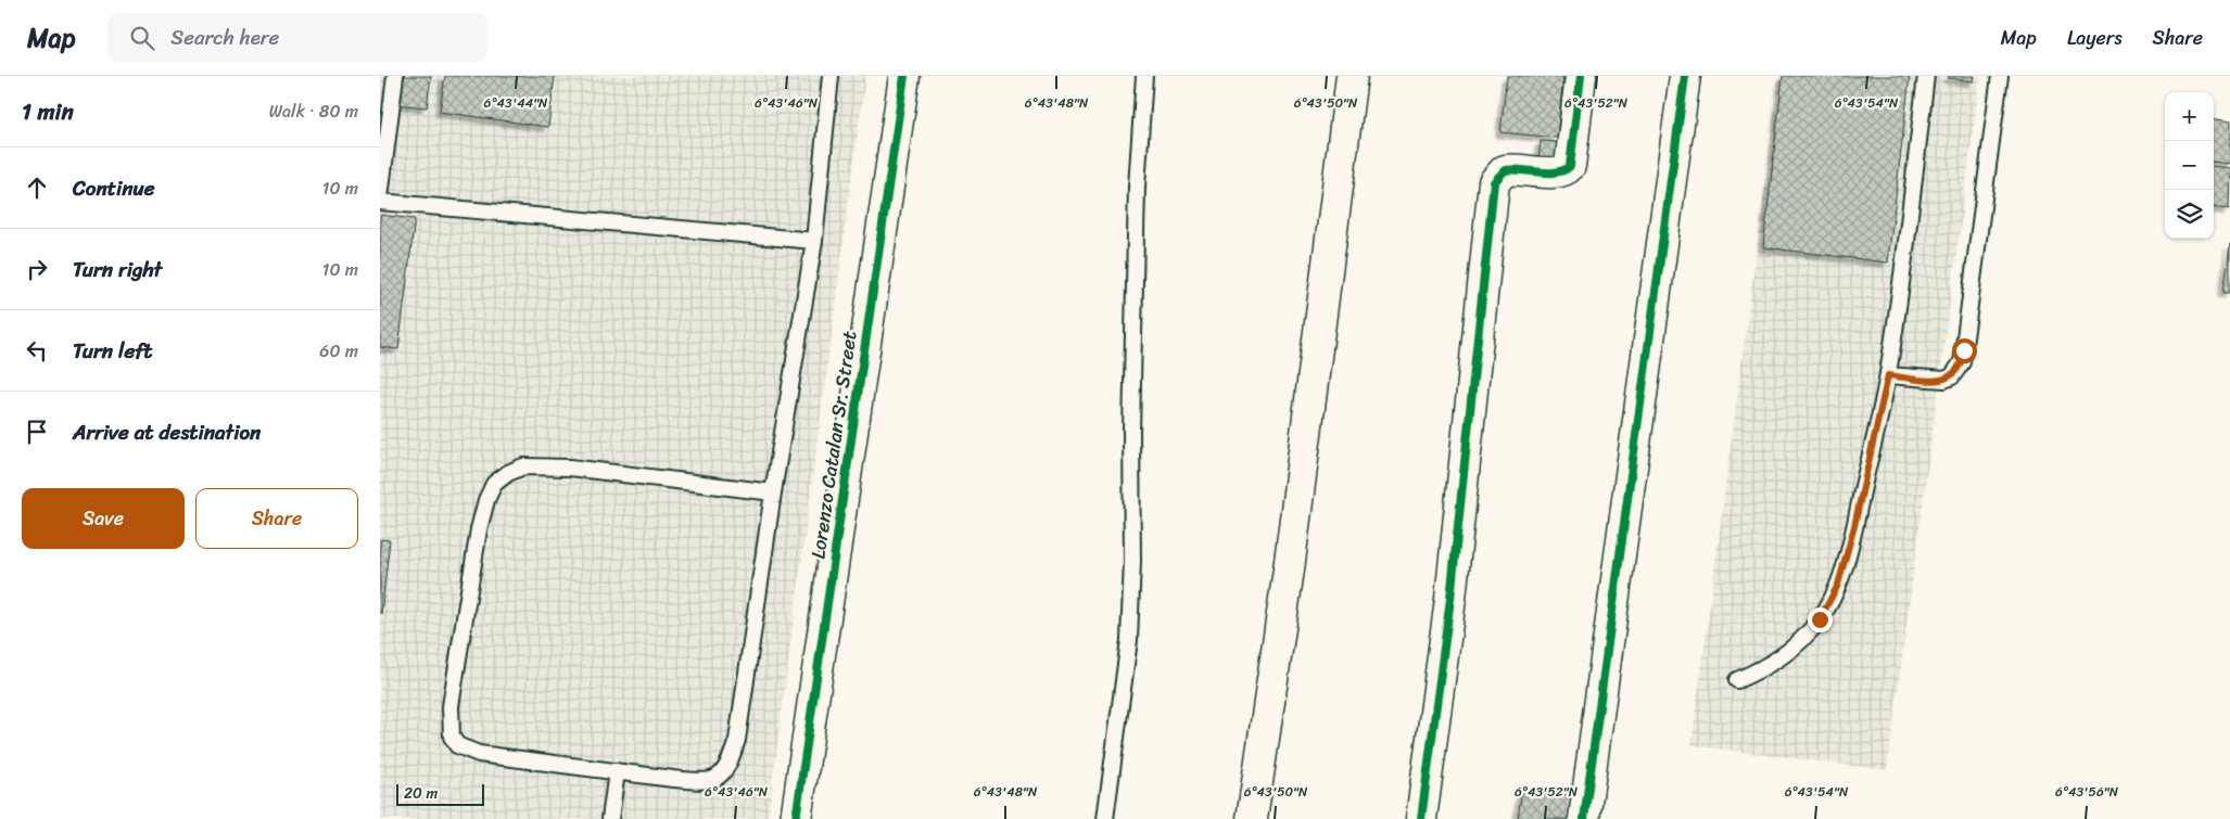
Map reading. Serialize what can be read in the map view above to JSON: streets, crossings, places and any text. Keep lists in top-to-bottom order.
{
  "streets": {
    "street": ["Lorenzo Catalan Sr. Street"]
  },
  "scale_bar": "20 m",
  "page": {
    "header": "Map",
    "search": "Search here",
    "nav": ["Map", "Layers", "Share"],
    "heading": ["1 min", "Walk · 80 m"],
    "map_buttons": ["+", "−"],
    "list": [
      ["Continue", "10 m"],
      ["Turn right", "10 m"],
      ["Turn left", "60 m"],
      "Arrive at destination"
    ],
    "buttons": ["Save", "Share"],
    "scale": "20 m"
  },
  "coordinates": [
    "6°43'44\"N",
    "6°43'46\"N",
    "6°43'48\"N",
    "6°43'50\"N",
    "6°43'52\"N",
    "6°43'54\"N",
    "6°43'56\"N"
  ]
}
